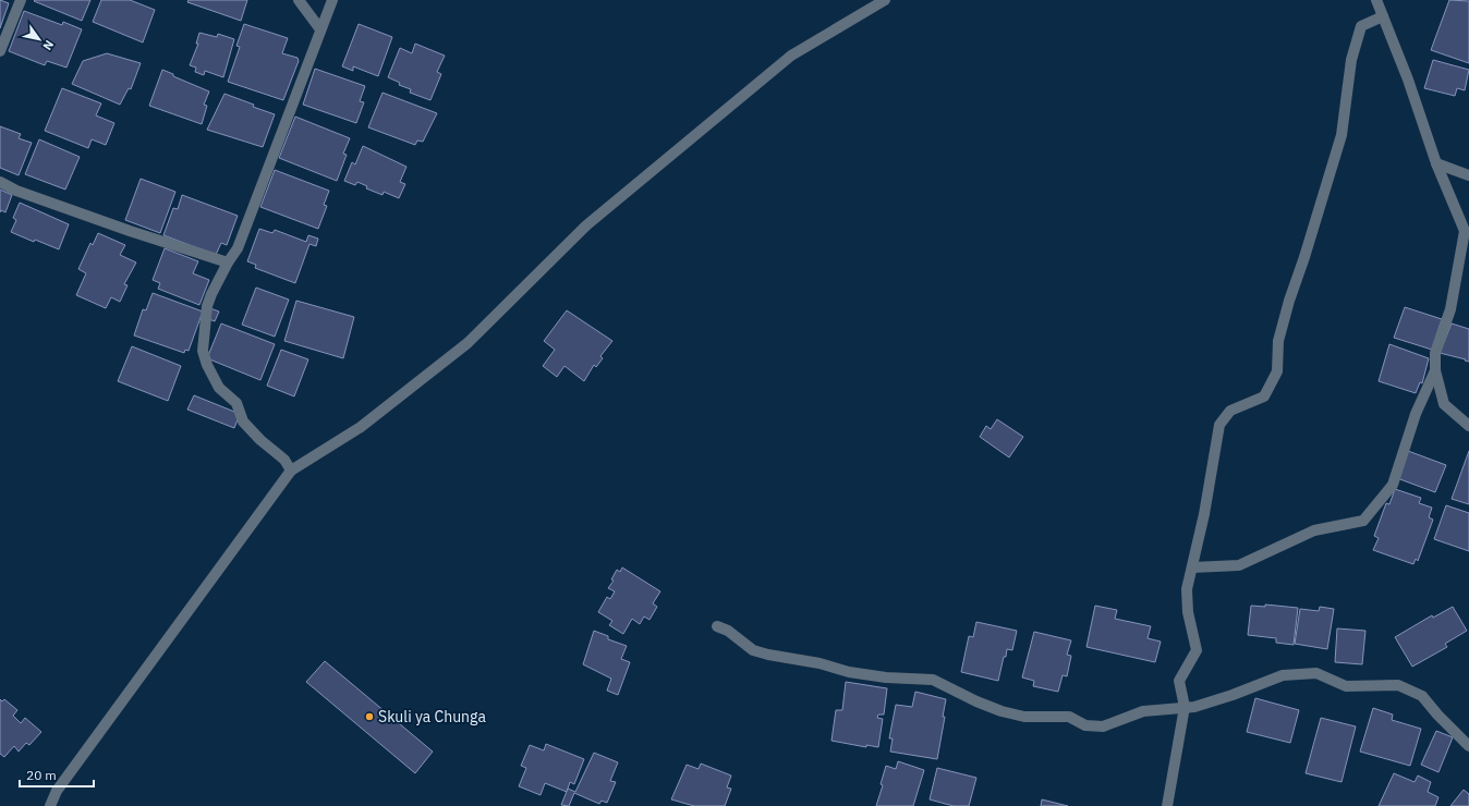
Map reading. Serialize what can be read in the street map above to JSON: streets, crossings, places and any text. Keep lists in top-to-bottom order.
{
  "places": ["Skuli ya Chunga"],
  "scale_bar": "20 m",
  "north": "bottom right"
}
